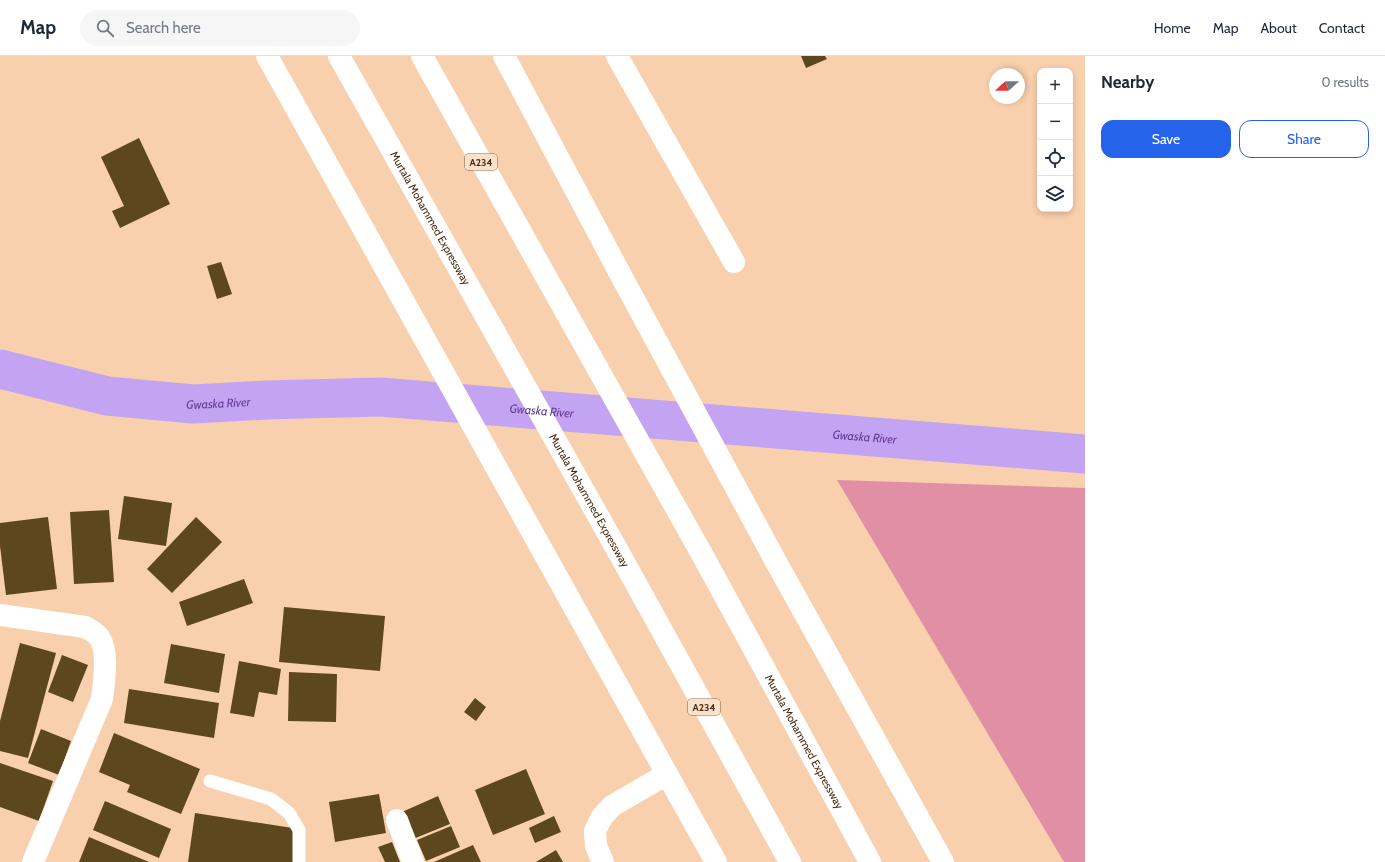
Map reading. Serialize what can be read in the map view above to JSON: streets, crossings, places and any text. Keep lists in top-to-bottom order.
{
  "streets": {
    "main road": ["A234", "Murtala Mohammed Expressway"]
  },
  "water": ["Gwaska River"],
  "north": "left",
  "page": {
    "header": "Map",
    "search": "Search here",
    "nav": [
      "Home",
      "Map",
      "About",
      "Contact"
    ],
    "heading": ["Nearby", "0 results"],
    "map_buttons": ["+", "−"],
    "buttons": ["Save", "Share"]
  }
}
